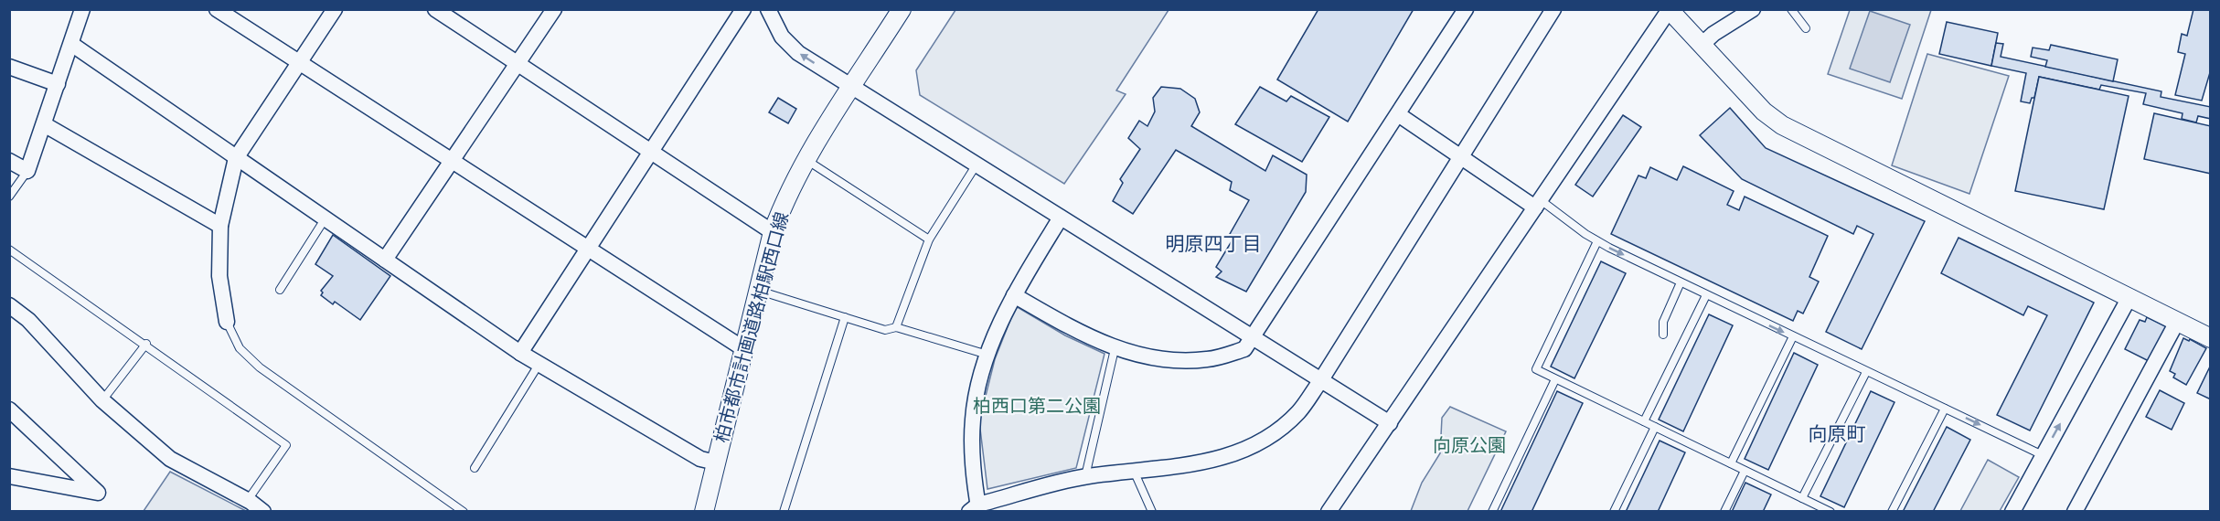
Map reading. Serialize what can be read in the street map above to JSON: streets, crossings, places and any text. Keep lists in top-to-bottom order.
{
  "streets": {
    "street": ["柏市都市計画道路柏駅西口線"]
  },
  "districts": ["明原四丁目", "向原町"],
  "parks": ["柏西口第二公園", "向原公園"]
}
